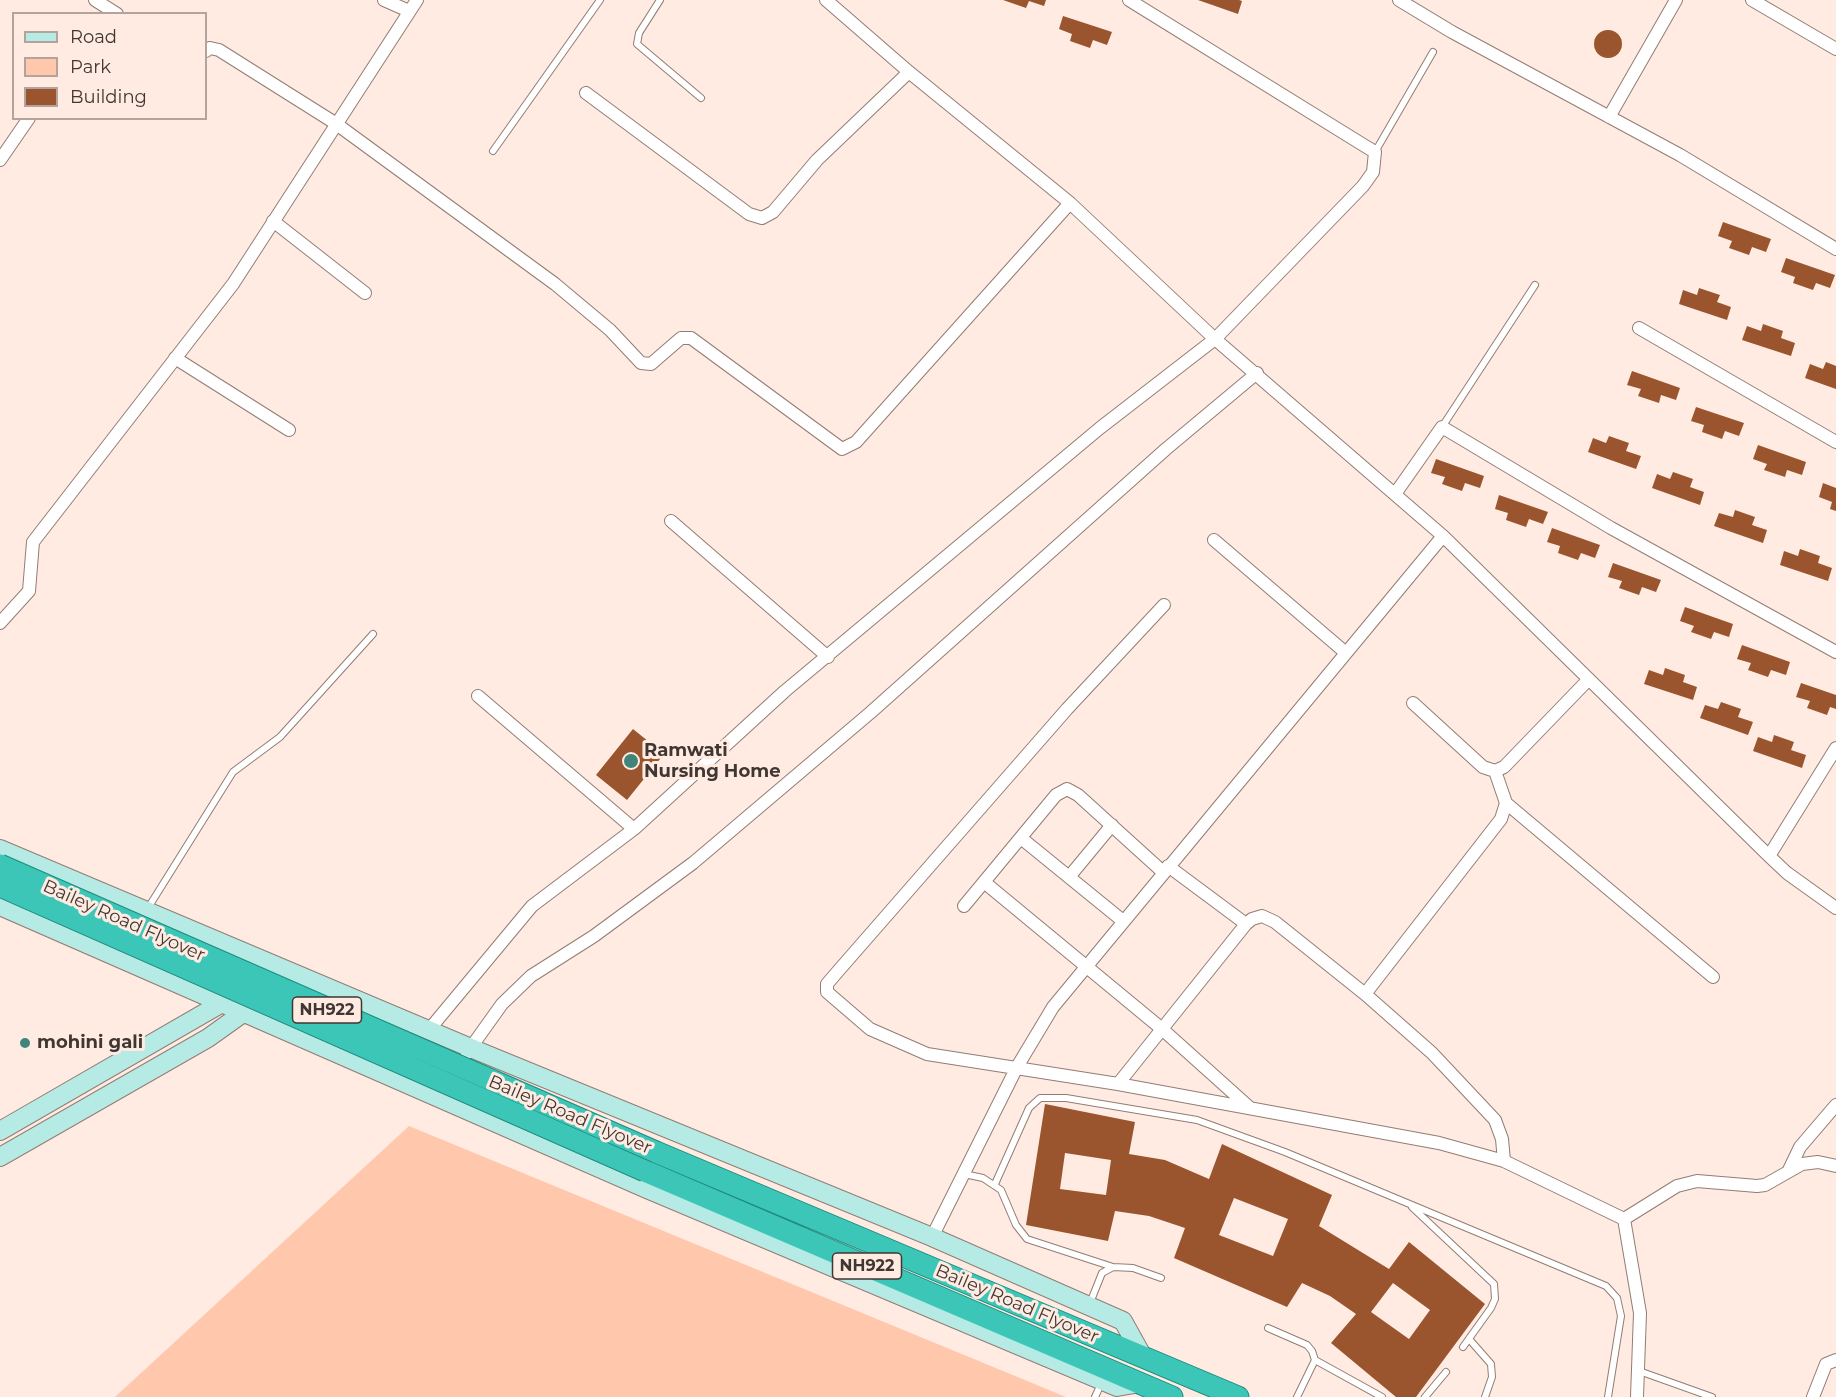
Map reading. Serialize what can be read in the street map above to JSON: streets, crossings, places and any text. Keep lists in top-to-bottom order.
{
  "streets": {
    "highway": ["Bailey Road Flyover", "NH922"]
  },
  "crossings": [
    ["Bailey Road Flyover", "NH922"]
  ],
  "places": ["Ramwati Nursing Home", "mohini gali"],
  "legend": ["Road", "Park", "Building"]
}
